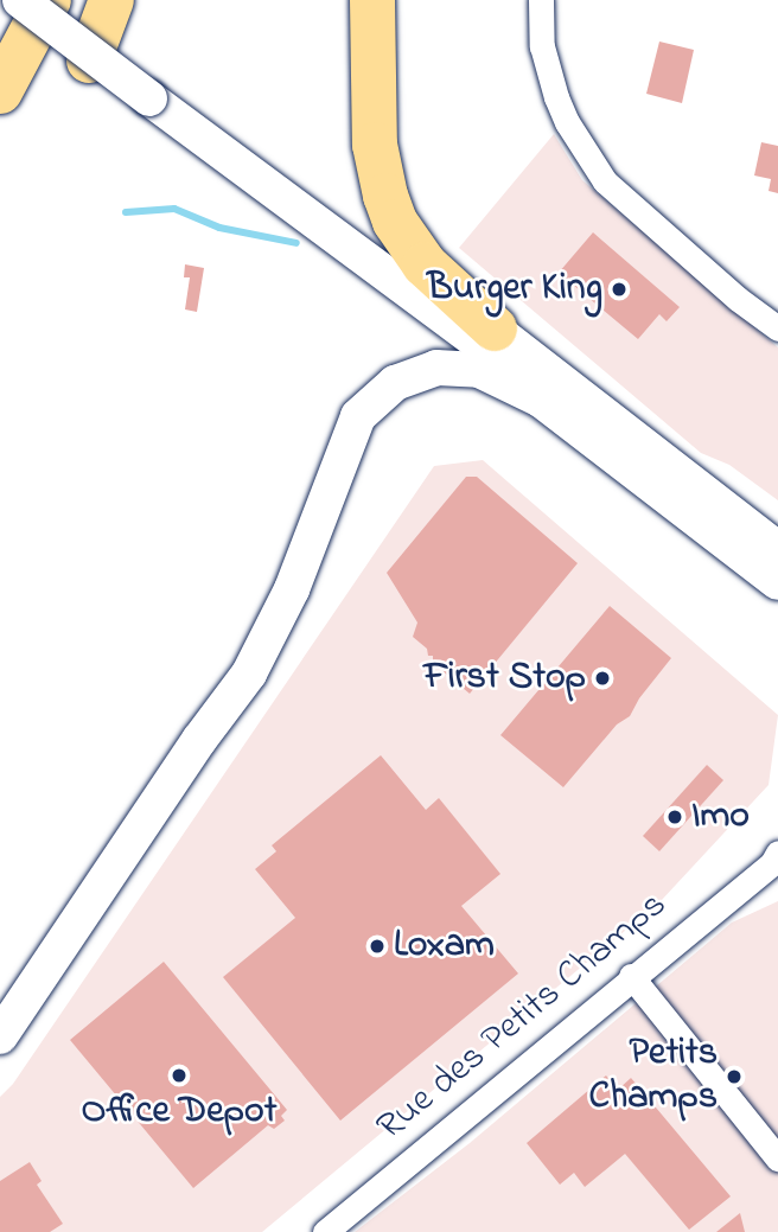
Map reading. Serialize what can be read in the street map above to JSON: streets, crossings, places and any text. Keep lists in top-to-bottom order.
{
  "streets": {
    "street": ["Rue des Petits Champs"]
  },
  "places": [
    "Burger King",
    "First Stop",
    "Imo",
    "Loxam",
    "Office Depot",
    "Petits Champs"
  ]
}
